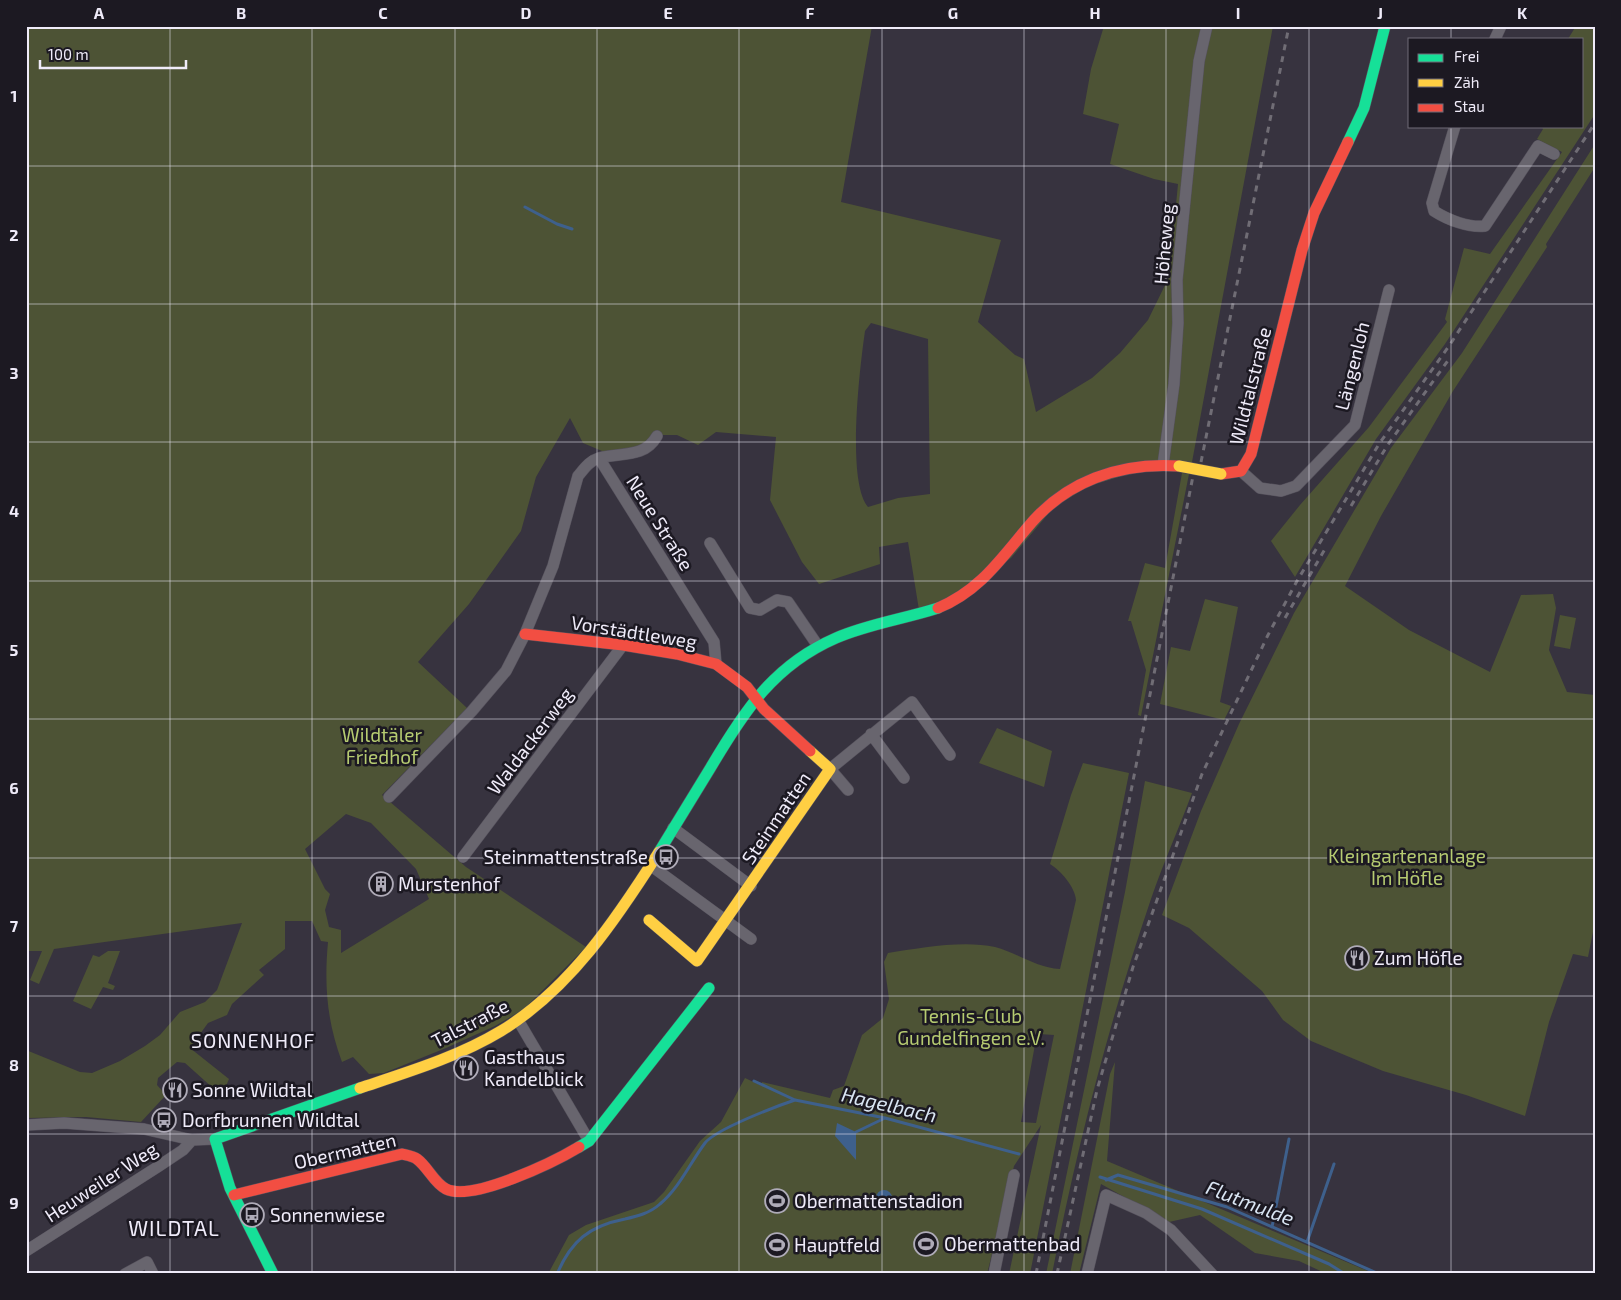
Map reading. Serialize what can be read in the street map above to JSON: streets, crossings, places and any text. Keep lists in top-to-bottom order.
{
  "streets": {
    "street": [
      "Höheweg",
      "Längenloh",
      "Wildtalstraße",
      "Neue Straße",
      "Vorstädtleweg",
      "Waldackerweg",
      "Steinmatten",
      "Talstraße",
      "Obermatten",
      "Heuweiler Weg"
    ]
  },
  "crossings": [
    ["Höheweg", "Wildtalstraße"],
    ["Längenloh", "Wildtalstraße"],
    ["Wildtalstraße", "Talstraße"],
    ["Neue Straße", "Vorstädtleweg"],
    ["Vorstädtleweg", "Waldackerweg"],
    ["Vorstädtleweg", "Steinmatten"],
    ["Vorstädtleweg", "Talstraße"],
    ["Steinmatten", "Talstraße"],
    ["Talstraße", "Heuweiler Weg"]
  ],
  "districts": ["SONNENHOF", "WILDTAL"],
  "water": ["Hagelbach", "Flutmulde"],
  "parks": ["Wildtäler Friedhof", "Kleingartenanlage Im Höfle", "Tennis-Club Gundelfingen e.V."],
  "places": {
    "bus stop": ["Steinmattenstraße", "Dorfbrunnen Wildtal", "Sonnenwiese"],
    "building": ["Murstenhof"],
    "restaurant": ["Zum Höfle", "Gasthaus Kandelblick", "Sonne Wildtal"],
    "sports": ["Obermattenstadion", "Obermattenbad", "Hauptfeld"]
  },
  "legend": ["Frei", "Zäh", "Stau"],
  "scale_bar": "100 m",
  "grid": {
    "columns": [
      "A",
      "B",
      "C",
      "D",
      "E",
      "F",
      "G",
      "H",
      "I",
      "J",
      "K"
    ],
    "rows": [
      "1",
      "2",
      "3",
      "4",
      "5",
      "6",
      "7",
      "8",
      "9"
    ]
  }
}
